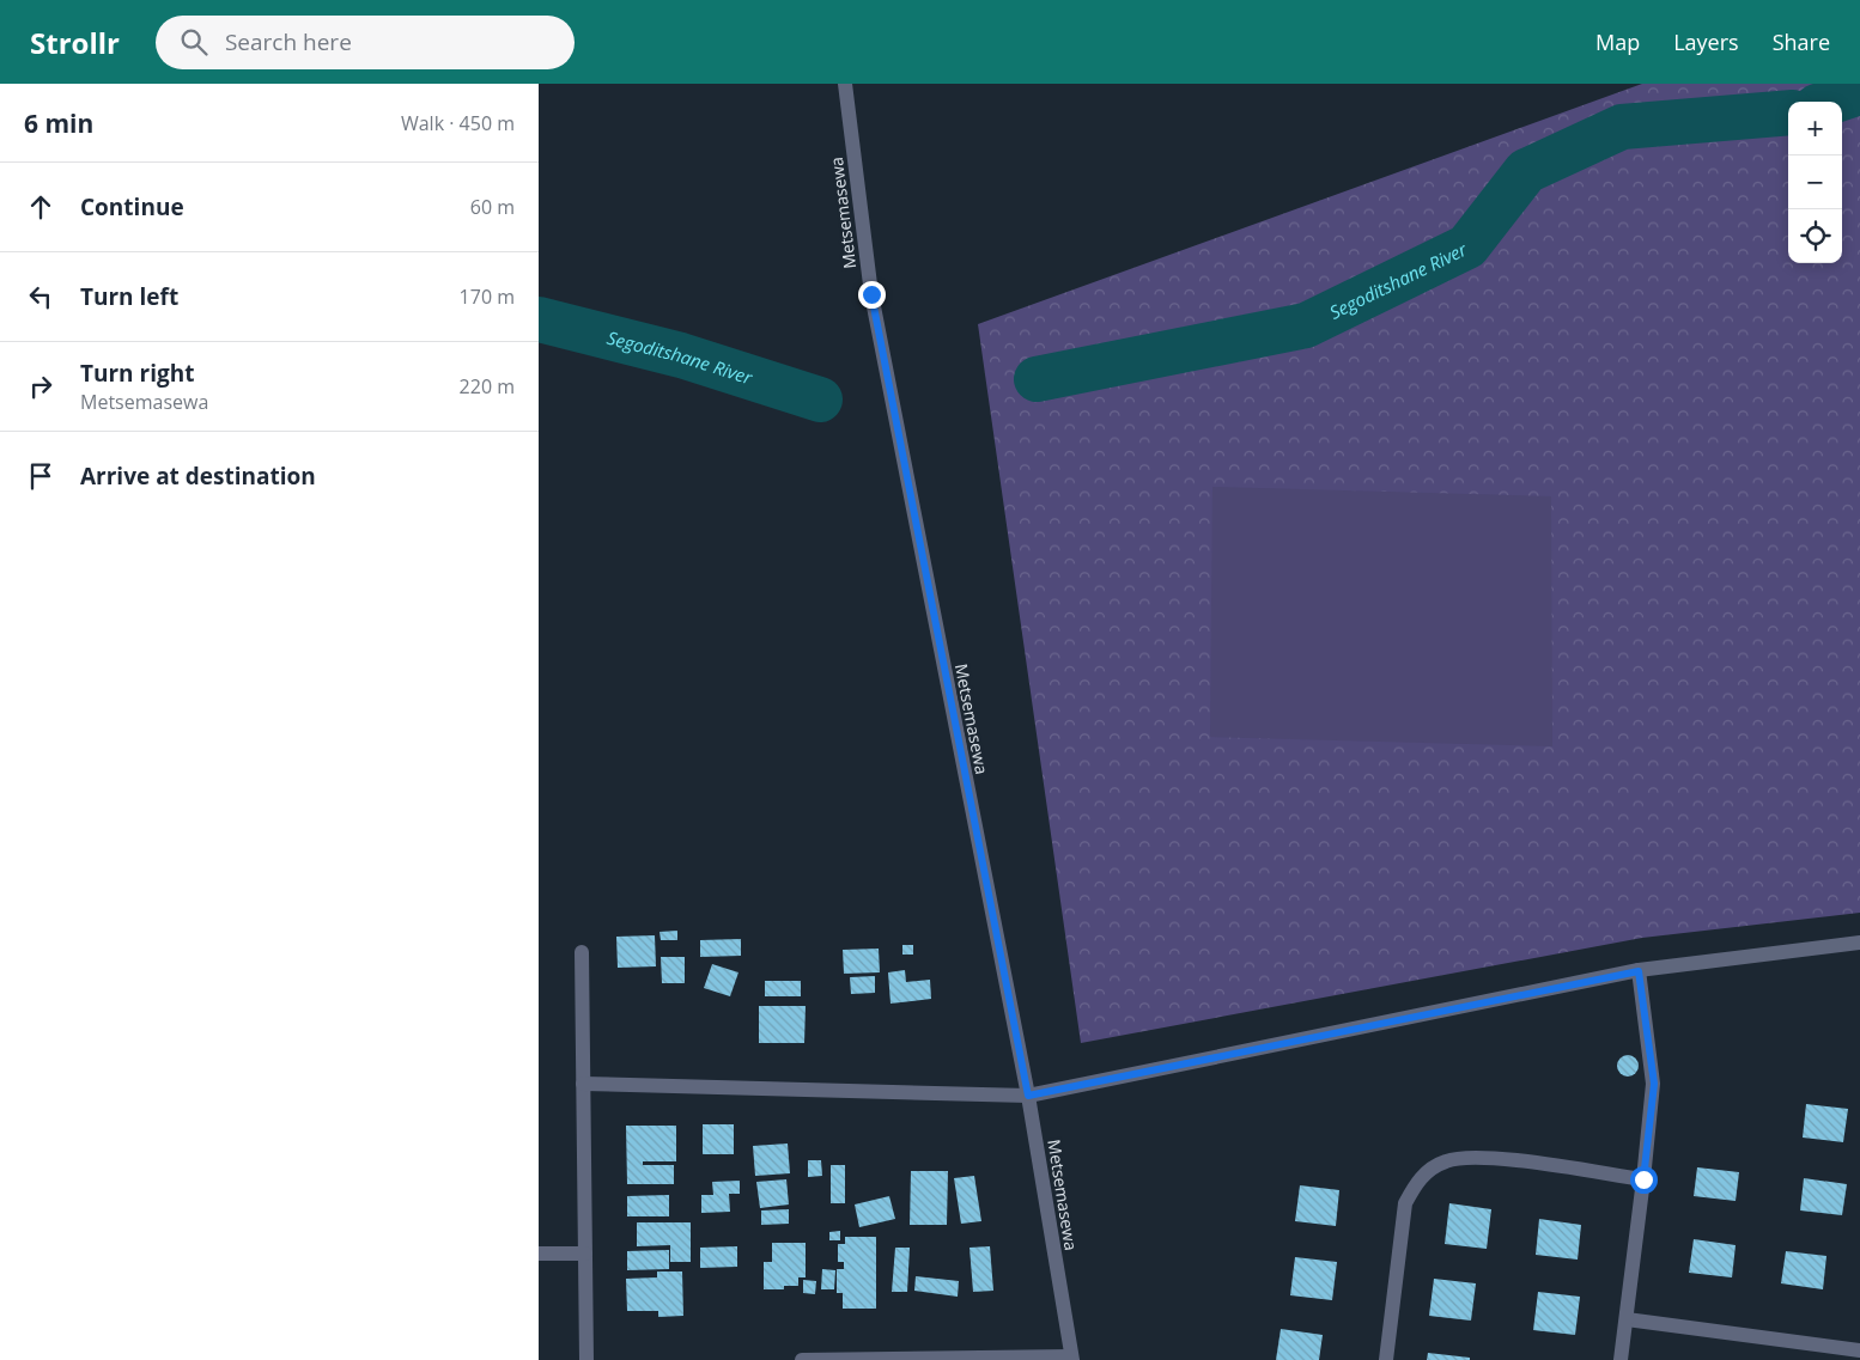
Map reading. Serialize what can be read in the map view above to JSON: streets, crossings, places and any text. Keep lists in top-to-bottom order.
{
  "streets": {
    "street": ["Metsemasewa"]
  },
  "water": ["Segoditshane River"],
  "page": {
    "header": "Strollr",
    "search": "Search here",
    "nav": ["Map", "Layers", "Share"],
    "heading": ["6 min", "Walk · 450 m"],
    "map_buttons": ["+", "−"],
    "list": [
      ["Continue", "60 m"],
      ["Turn left", "170 m"],
      ["Turn right", "Metsemasewa", "220 m"],
      "Arrive at destination"
    ]
  }
}
